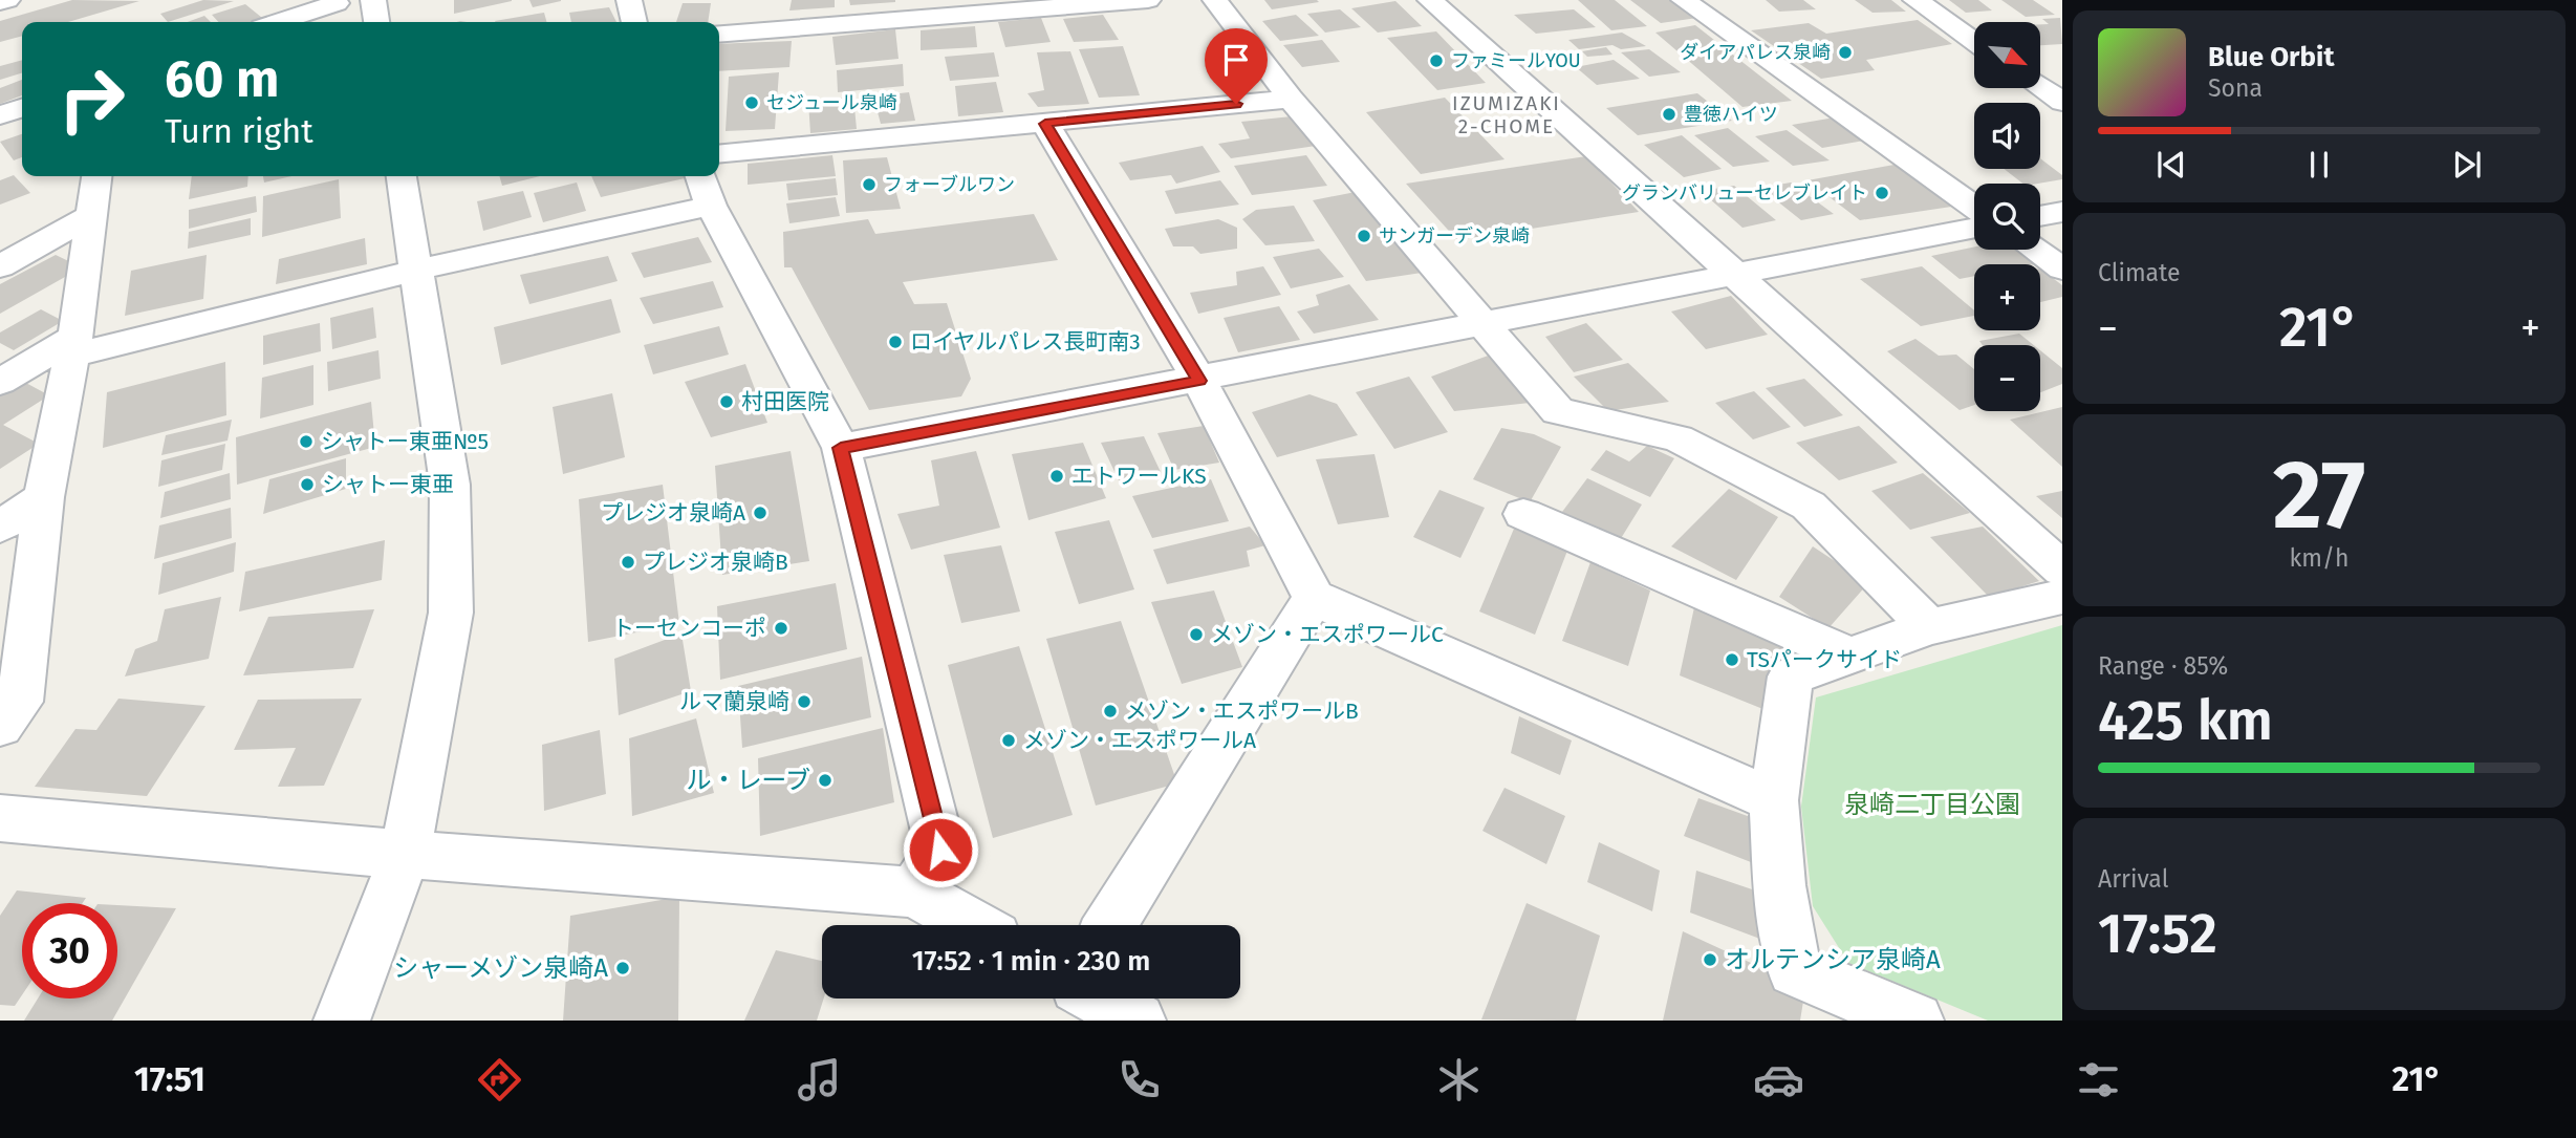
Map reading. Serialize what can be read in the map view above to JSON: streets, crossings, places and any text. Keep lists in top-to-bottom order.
{
  "districts": ["IZUMIZAKI 2-CHOME"],
  "parks": ["泉崎二丁目公園"],
  "places": [
    "ダイアパレス泉崎",
    "ファミールYOU",
    "セジュール泉崎",
    "豊徳ハイツ",
    "フォーブルワン",
    "グランバリューセレブレイト",
    "サンガーデン泉崎",
    "ロイヤルパレス長町南3",
    "村田医院",
    "シャトー東亜№5",
    "エトワールKS",
    "シャトー東亜",
    "プレジオ泉崎A",
    "プレジオ泉崎B",
    "トーセンコーポ",
    "メゾン・エスポワールC",
    "TSパークサイド",
    "ルマ蘭泉崎",
    "メゾン・エスポワールB",
    "メゾン・エスポワールA",
    "ル・レーブ",
    "オルテンシア泉崎A",
    "シャーメゾン泉崎A"
  ],
  "north": "bottom right",
  "page": {
    "map_buttons": ["+", "−"],
    "turn": ["60 m", "Turn right"],
    "song": ["Blue Orbit", "Sona"],
    "tile": [
      "Climate",
      ["27", "km/h"],
      ["Range · 85%", "425 km"],
      ["Arrival", "17:52"]
    ],
    "heat": ["−", "21°", "+"],
    "limit": "30",
    "trip": "17:52 · 1 min · 230 m",
    "tabs": ["17:51", "21°"]
  }
}
